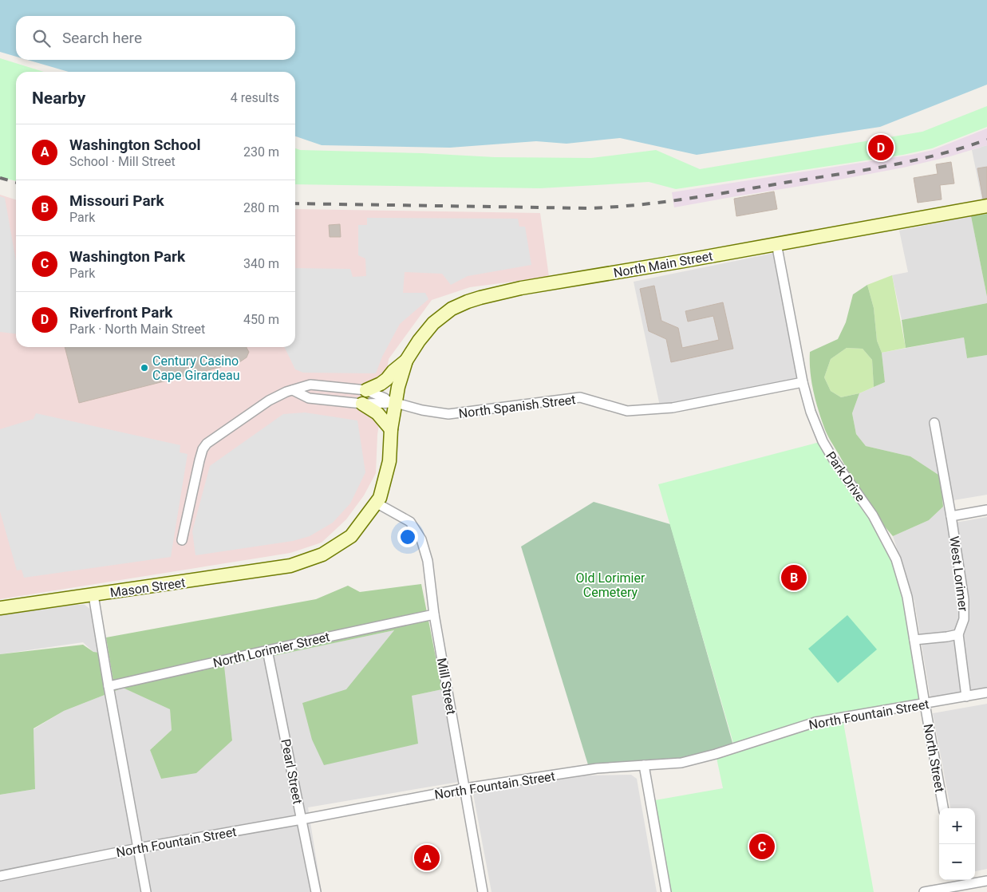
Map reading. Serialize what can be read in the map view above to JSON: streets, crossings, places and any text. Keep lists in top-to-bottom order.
{
  "streets": {
    "main road": ["North Main Street", "Mason Street"],
    "street": [
      "North Spanish Street",
      "Park Drive",
      "West Lorimer",
      "North Lorimier Street",
      "Mill Street",
      "North Fountain Street",
      "North Street",
      "Pearl Street"
    ]
  },
  "crossings": [
    ["North Main Street", "North Spanish Street"],
    ["North Main Street", "Park Drive"],
    ["North Main Street", "Mason Street"],
    ["North Spanish Street", "Park Drive"],
    ["North Spanish Street", "Mason Street"],
    ["Park Drive", "North Fountain Street"],
    ["Park Drive", "North Street"],
    ["Mason Street", "North Lorimier Street"],
    ["Mason Street", "Mill Street"],
    ["Mason Street", "North Fountain Street"],
    ["North Lorimier Street", "Mill Street"],
    ["North Lorimier Street", "Pearl Street"],
    ["Mill Street", "North Fountain Street"],
    ["North Fountain Street", "North Street"],
    ["North Fountain Street", "Pearl Street"]
  ],
  "parks": ["Old Lorimier Cemetery"],
  "places": ["Century Casino Cape Girardeau"],
  "page": {
    "search": "Search here",
    "heading": ["Nearby", "4 results"],
    "list": [
      {
        "mark": "A",
        "name": "Washington School",
        "note": "School · Mill Street",
        "value": "230 m"
      },
      {
        "mark": "B",
        "name": "Missouri Park",
        "note": "Park",
        "value": "280 m"
      },
      {
        "mark": "C",
        "name": "Washington Park",
        "note": "Park",
        "value": "340 m"
      },
      {
        "mark": "D",
        "name": "Riverfront Park",
        "note": "Park · North Main Street",
        "value": "450 m"
      }
    ],
    "pins": [
      "D",
      "B",
      "C",
      "A"
    ],
    "map_buttons": ["+", "−"]
  }
}
